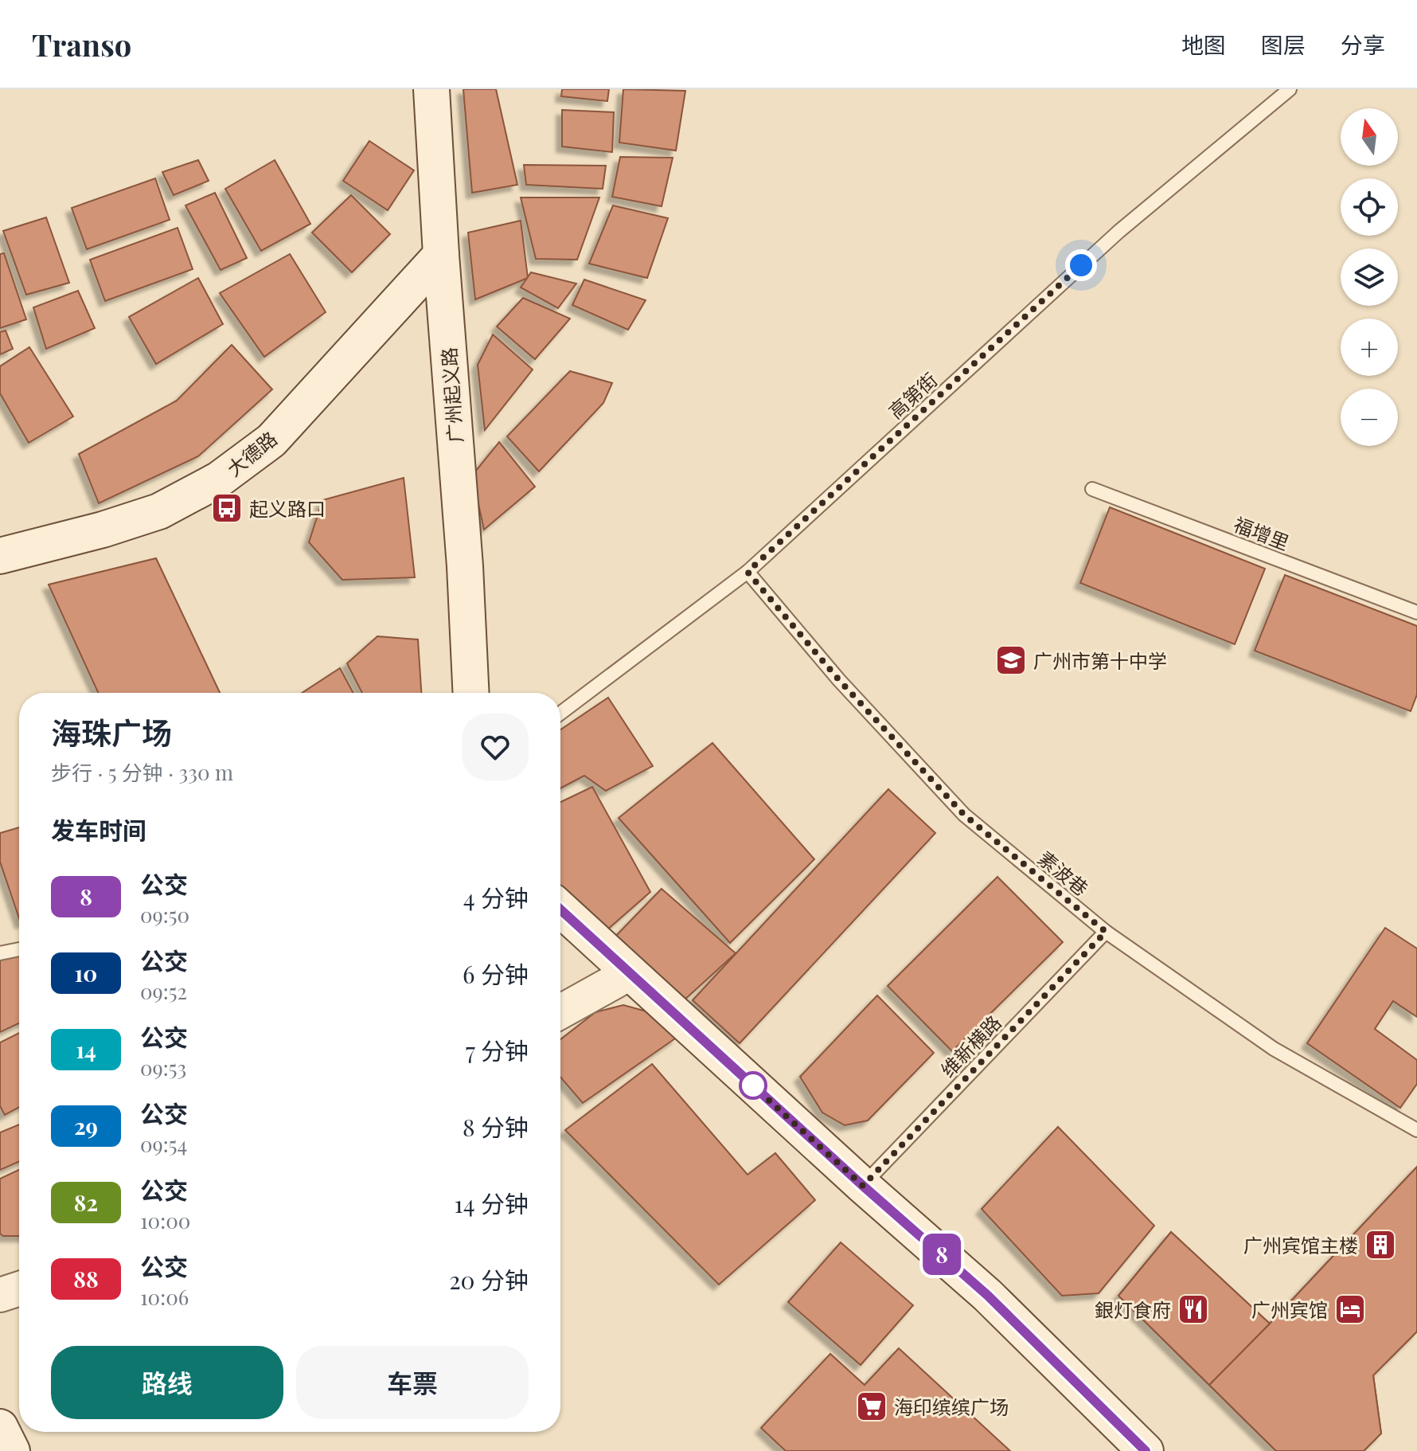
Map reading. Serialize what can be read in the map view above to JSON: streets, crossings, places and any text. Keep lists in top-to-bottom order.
{
  "streets": {
    "main road": ["广州起义路", "大德路"],
    "lane": [
      "高第街",
      "福增里",
      "素波巷",
      "维新横路"
    ]
  },
  "crossings": [
    ["广州起义路", "大德路"],
    ["高第街", "素波巷"],
    ["素波巷", "维新横路"]
  ],
  "places": {
    "bus stop": ["起义路口"],
    "school or university": ["广州市第十中学"],
    "building": ["广州宾馆主楼"],
    "restaurant": ["銀灯食府"],
    "hotel": ["广州宾馆"],
    "supermarket": ["海印缤缤广场"]
  },
  "lines": ["bus line 8"],
  "north": "top",
  "page": {
    "header": "Transo",
    "nav": ["地图", "图层", "分享"],
    "on_map": "8",
    "map_buttons": ["+", "−"],
    "heading": [
      ["海珠广场", "步行 · 5 分钟 · 330 m"],
      "发车时间"
    ],
    "list": [
      {
        "mark": "8",
        "name": "公交",
        "note": "09:50",
        "value": "4 分钟"
      },
      {
        "mark": "10",
        "name": "公交",
        "note": "09:52",
        "value": "6 分钟"
      },
      {
        "mark": "14",
        "name": "公交",
        "note": "09:53",
        "value": "7 分钟"
      },
      {
        "mark": "29",
        "name": "公交",
        "note": "09:54",
        "value": "8 分钟"
      },
      {
        "mark": "82",
        "name": "公交",
        "note": "10:00",
        "value": "14 分钟"
      },
      {
        "mark": "88",
        "name": "公交",
        "note": "10:06",
        "value": "20 分钟"
      }
    ],
    "buttons": ["路线", "车票"]
  }
}
